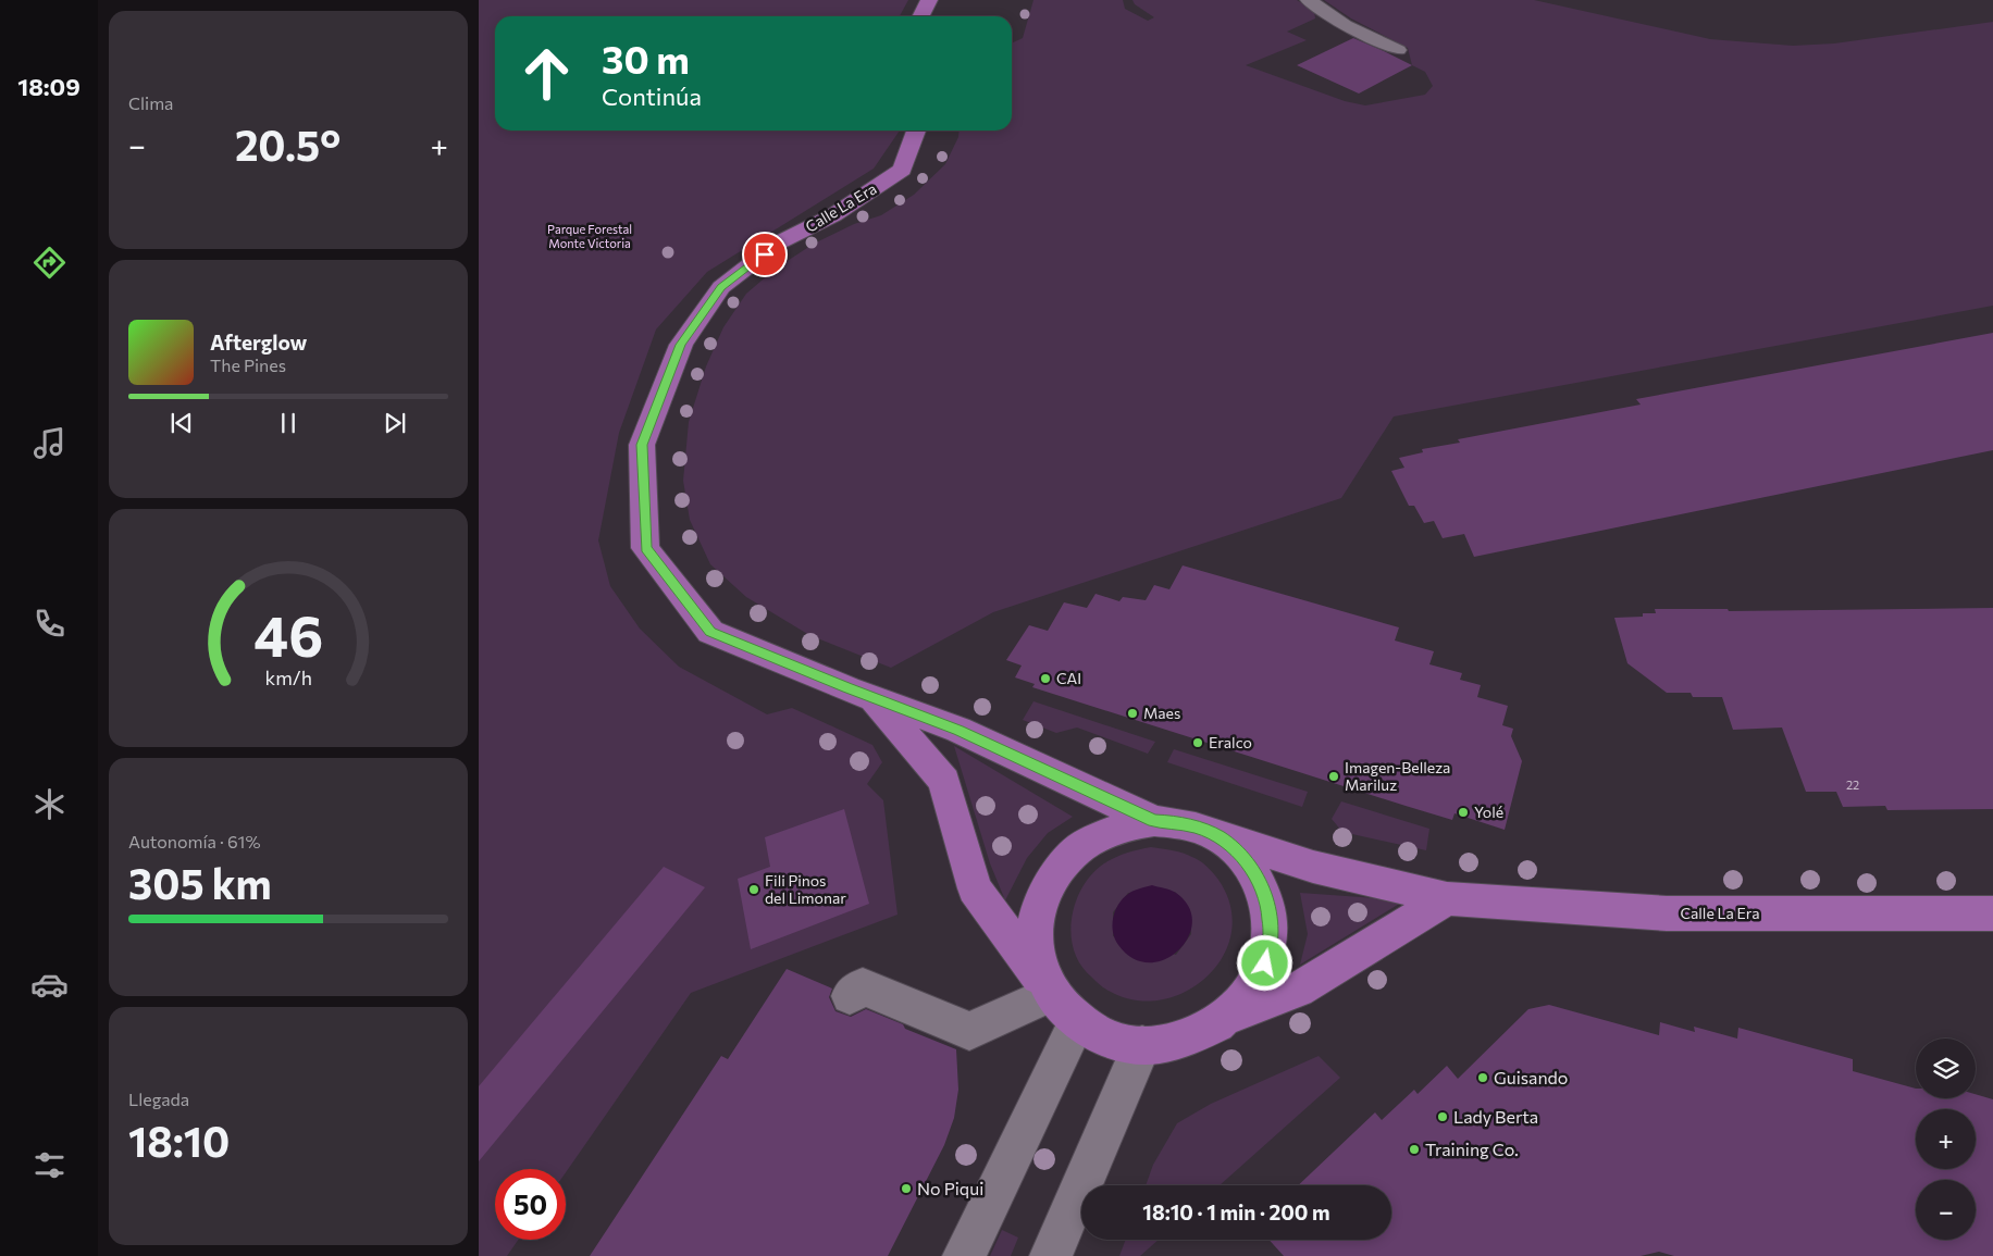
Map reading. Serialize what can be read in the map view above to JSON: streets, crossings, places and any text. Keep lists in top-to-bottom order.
{
  "streets": {
    "main road": ["Calle La Era"]
  },
  "parks": ["Parque Forestal Monte Victoria"],
  "places": [
    "CAI",
    "Maes",
    "Eralco",
    "Imagen-Belleza Mariluz",
    "Yolé",
    "Fili Pinos del Limonar",
    "Guisando",
    "Lady Berta",
    "Training Co.",
    "No Piqui"
  ],
  "house_numbers": ["22"],
  "page": {
    "tabs": "18:09",
    "tile": [
      "Clima",
      ["Autonomía · 61%", "305 km"],
      ["Llegada", "18:10"]
    ],
    "turn": ["30 m", "Continúa"],
    "heat": ["−", "20.5°", "+"],
    "song": ["Afterglow", "The Pines"],
    "map_buttons": ["+", "−"],
    "limit": "50",
    "trip": "18:10 · 1 min · 200 m",
    "gauge": ["46", "km/h"]
  }
}
